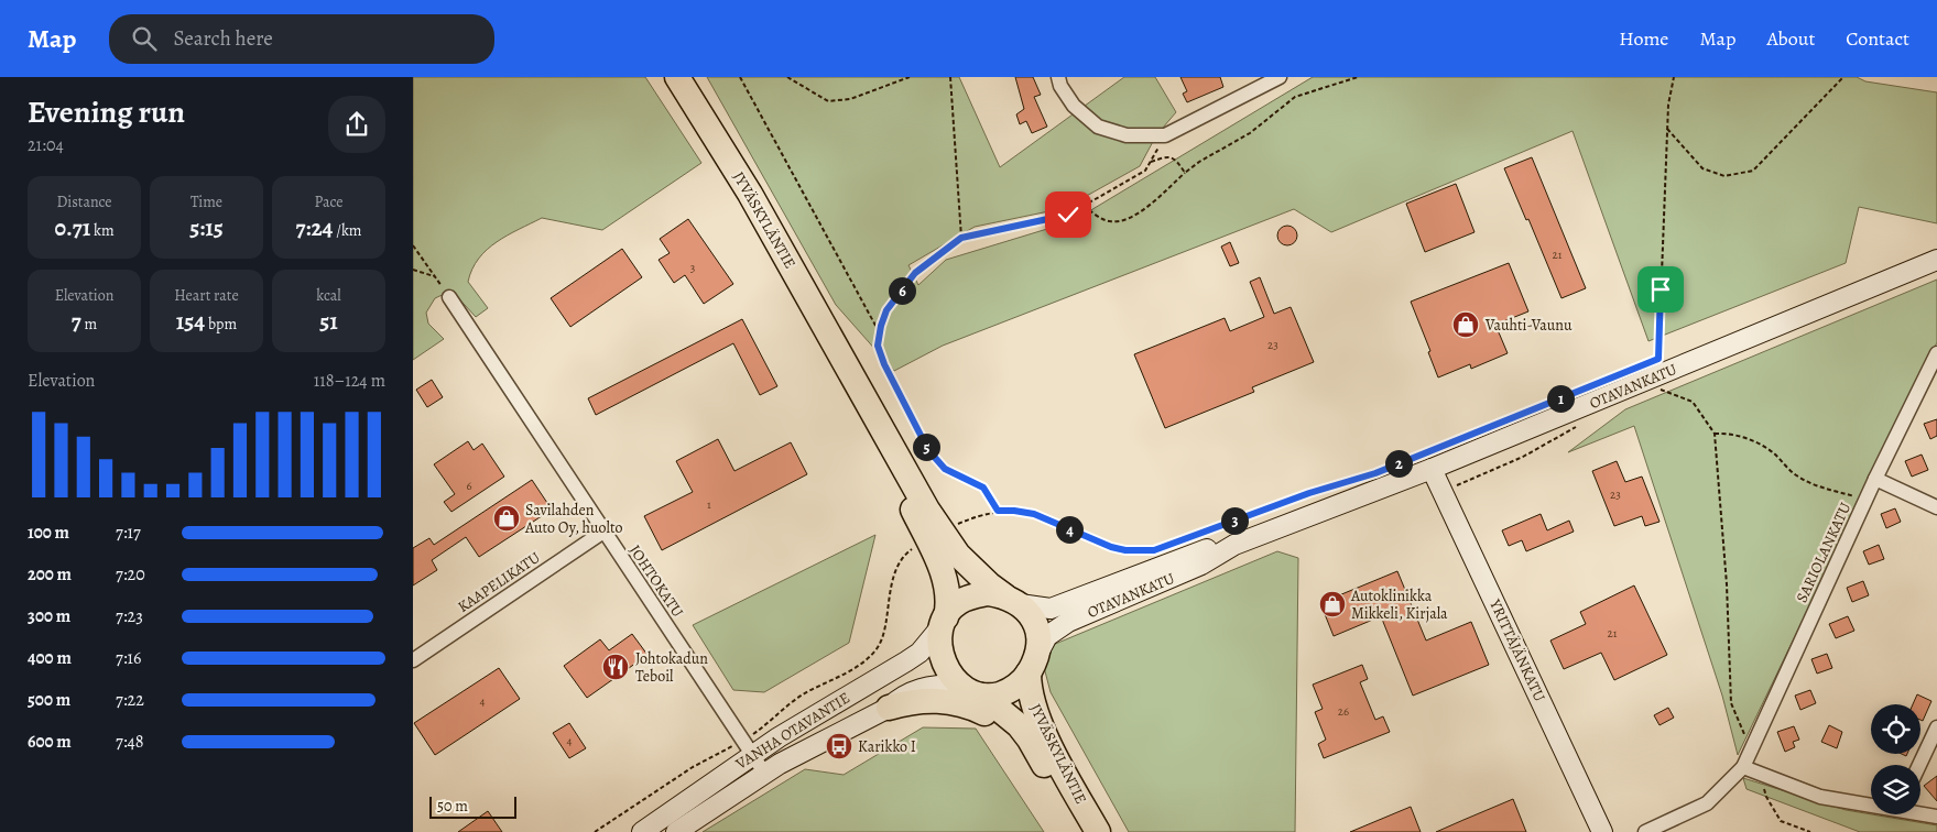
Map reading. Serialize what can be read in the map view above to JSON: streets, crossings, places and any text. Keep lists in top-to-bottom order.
{
  "streets": {
    "highway": ["JYVÄSKYLÄNTIE"],
    "main road": ["OTAVANKATU", "YRITTÄJÄNKATU", "VANHA OTAVANTIE"],
    "street": ["SARIOLANKATU", "JOHTOKATU", "KAAPELIKATU"]
  },
  "crossings": [
    ["JYVÄSKYLÄNTIE", "OTAVANKATU"],
    ["JYVÄSKYLÄNTIE", "VANHA OTAVANTIE"],
    ["OTAVANKATU", "YRITTÄJÄNKATU"],
    ["OTAVANKATU", "VANHA OTAVANTIE"],
    ["JOHTOKATU", "KAAPELIKATU"],
    ["JOHTOKATU", "VANHA OTAVANTIE"]
  ],
  "places": {
    "shop": ["Vauhti-Vaunu", "Savilahden Auto Oy, huolto", "Autoklinikka Mikkeli, Kirjala"],
    "restaurant": ["Johtokadun Teboil"],
    "bus stop": ["Karikko I"]
  },
  "house_numbers": [
    "21",
    "3",
    "23",
    "6",
    "23",
    "1",
    "21",
    "4",
    "26",
    "4"
  ],
  "scale_bar": "50 m",
  "page": {
    "header": "Map",
    "search": "Search here",
    "nav": [
      "Home",
      "Map",
      "About",
      "Contact"
    ],
    "heading": ["Evening run", "21:04"],
    "stats": [
      ["Distance", "0.71 km"],
      ["Time", "5:15"],
      ["Pace", "7:24 /km"],
      ["Elevation", "7 m"],
      ["Heart rate", "154 bpm"],
      ["kcal", "51"]
    ],
    "pins": [
      "6",
      "1",
      "5",
      "2",
      "3",
      "4"
    ],
    "chart": ["Elevation", "118–124 m"],
    "list": [
      {
        "name": "100 m",
        "note": "7:17"
      },
      {
        "name": "200 m",
        "note": "7:20"
      },
      {
        "name": "300 m",
        "note": "7:23"
      },
      {
        "name": "400 m",
        "note": "7:16"
      },
      {
        "name": "500 m",
        "note": "7:22"
      },
      {
        "name": "600 m",
        "note": "7:48"
      }
    ],
    "scale": "50 m"
  }
}
